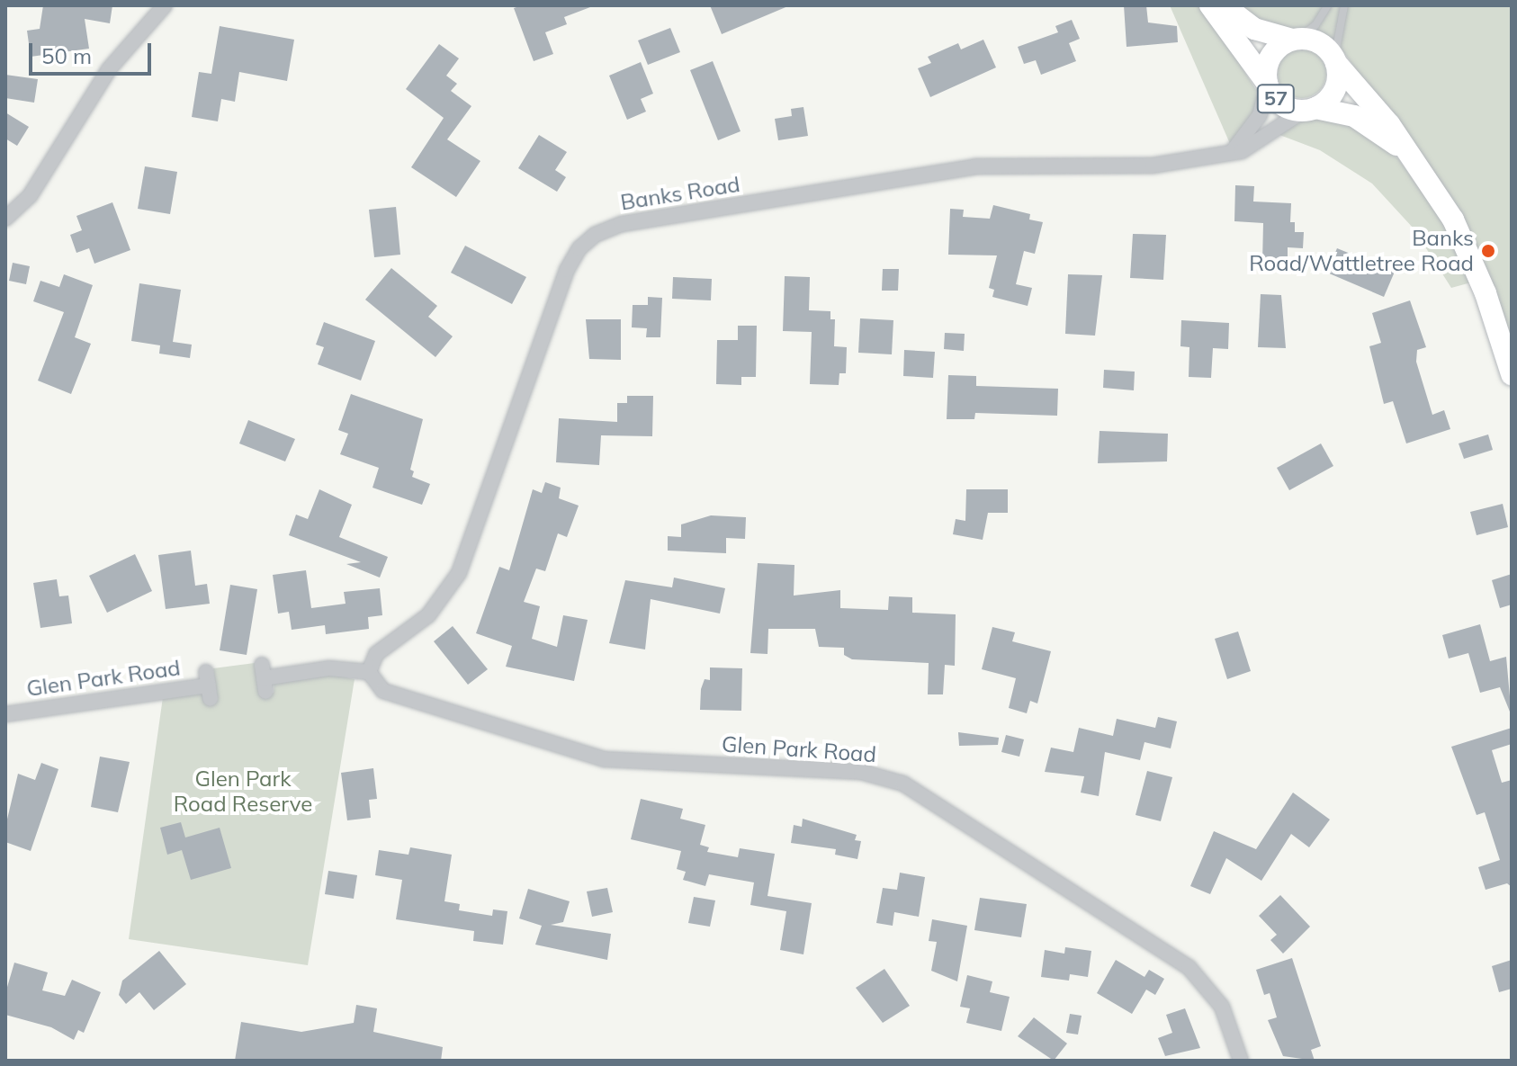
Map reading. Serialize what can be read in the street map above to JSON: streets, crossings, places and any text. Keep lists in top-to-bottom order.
{
  "streets": {
    "main road": ["57"],
    "street": ["Banks Road", "Glen Park Road"]
  },
  "crossings": [
    ["57", "Banks Road"],
    ["Banks Road", "Glen Park Road"]
  ],
  "parks": ["Glen Park Road Reserve"],
  "places": ["Banks Road/Wattletree Road"],
  "scale_bar": "50 m"
}
